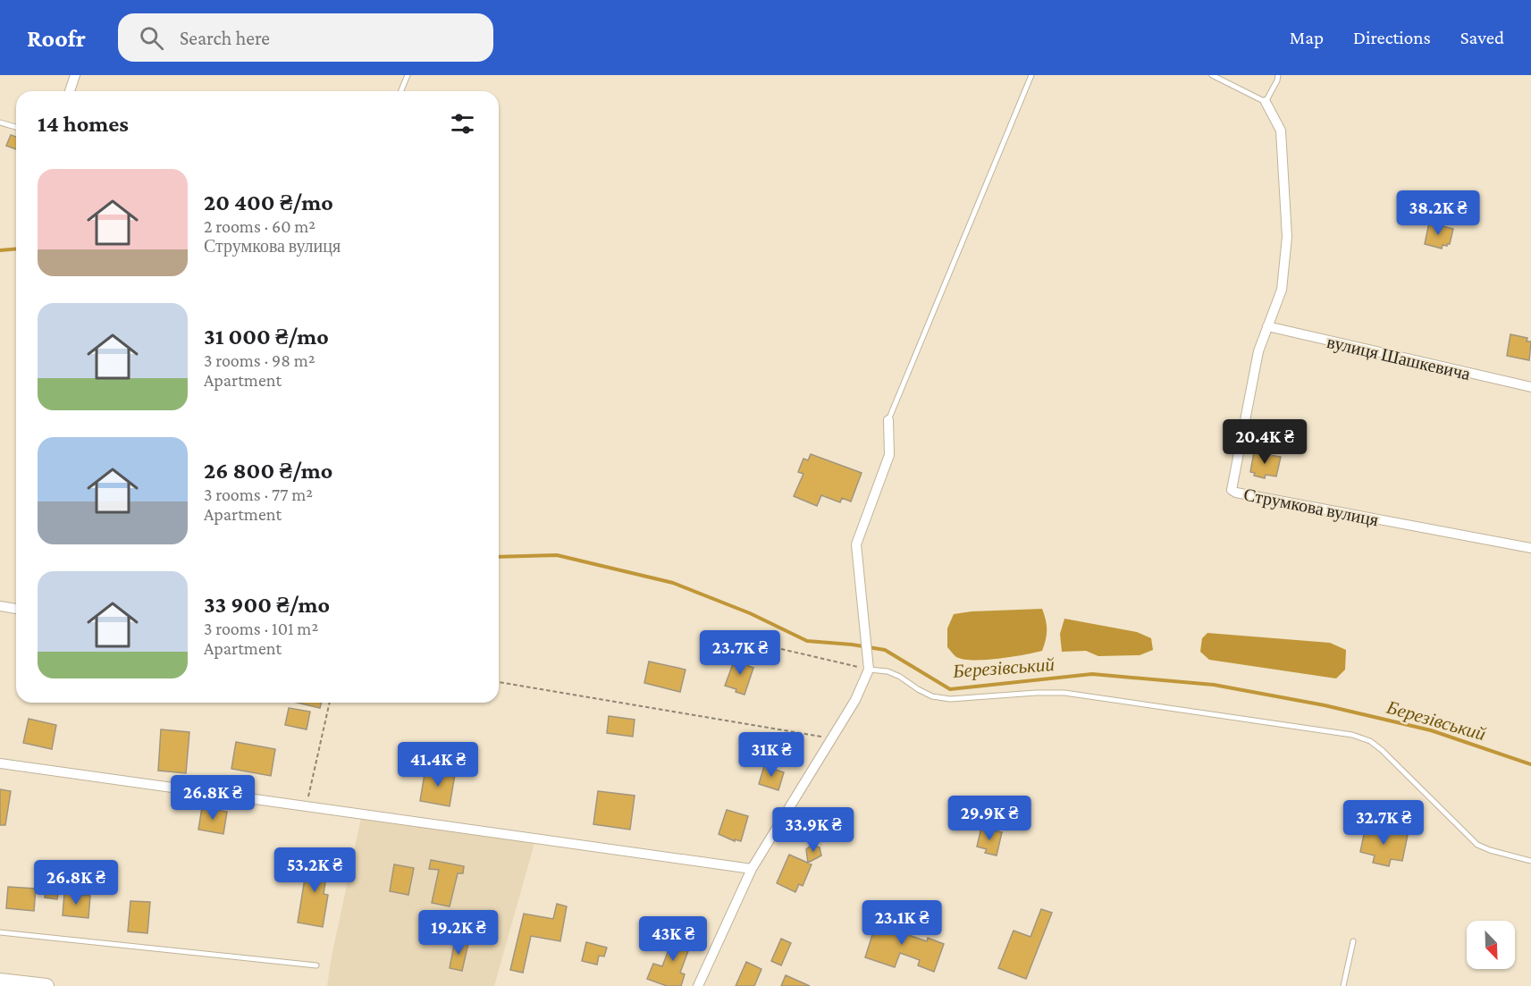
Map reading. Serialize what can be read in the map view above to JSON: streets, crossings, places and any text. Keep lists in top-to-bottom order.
{
  "streets": {
    "street": ["вулиця Шашкевича", "Струмкова вулиця"]
  },
  "crossings": [
    ["вулиця Шашкевича", "Струмкова вулиця"]
  ],
  "water": ["Березівський"],
  "north": "bottom right",
  "page": {
    "header": "Roofr",
    "search": "Search here",
    "nav": ["Map", "Directions", "Saved"],
    "heading": "14 homes",
    "list": [
      {
        "name": "20 400 ₴/mo",
        "note": "2 rooms · 60 m² · Струмкова вулиця"
      },
      {
        "name": "31 000 ₴/mo",
        "note": "3 rooms · 98 m² · Apartment"
      },
      {
        "name": "26 800 ₴/mo",
        "note": "3 rooms · 77 m² · Apartment"
      },
      {
        "name": "33 900 ₴/mo",
        "note": "3 rooms · 101 m² · Apartment"
      }
    ],
    "price": [
      "38.2K ₴",
      "20.4K ₴",
      "23.7K ₴",
      "31K ₴",
      "41.4K ₴",
      "26.8K ₴",
      "29.9K ₴",
      "32.7K ₴",
      "33.9K ₴",
      "53.2K ₴",
      "26.8K ₴",
      "23.1K ₴",
      "19.2K ₴",
      "43K ₴"
    ]
  }
}
